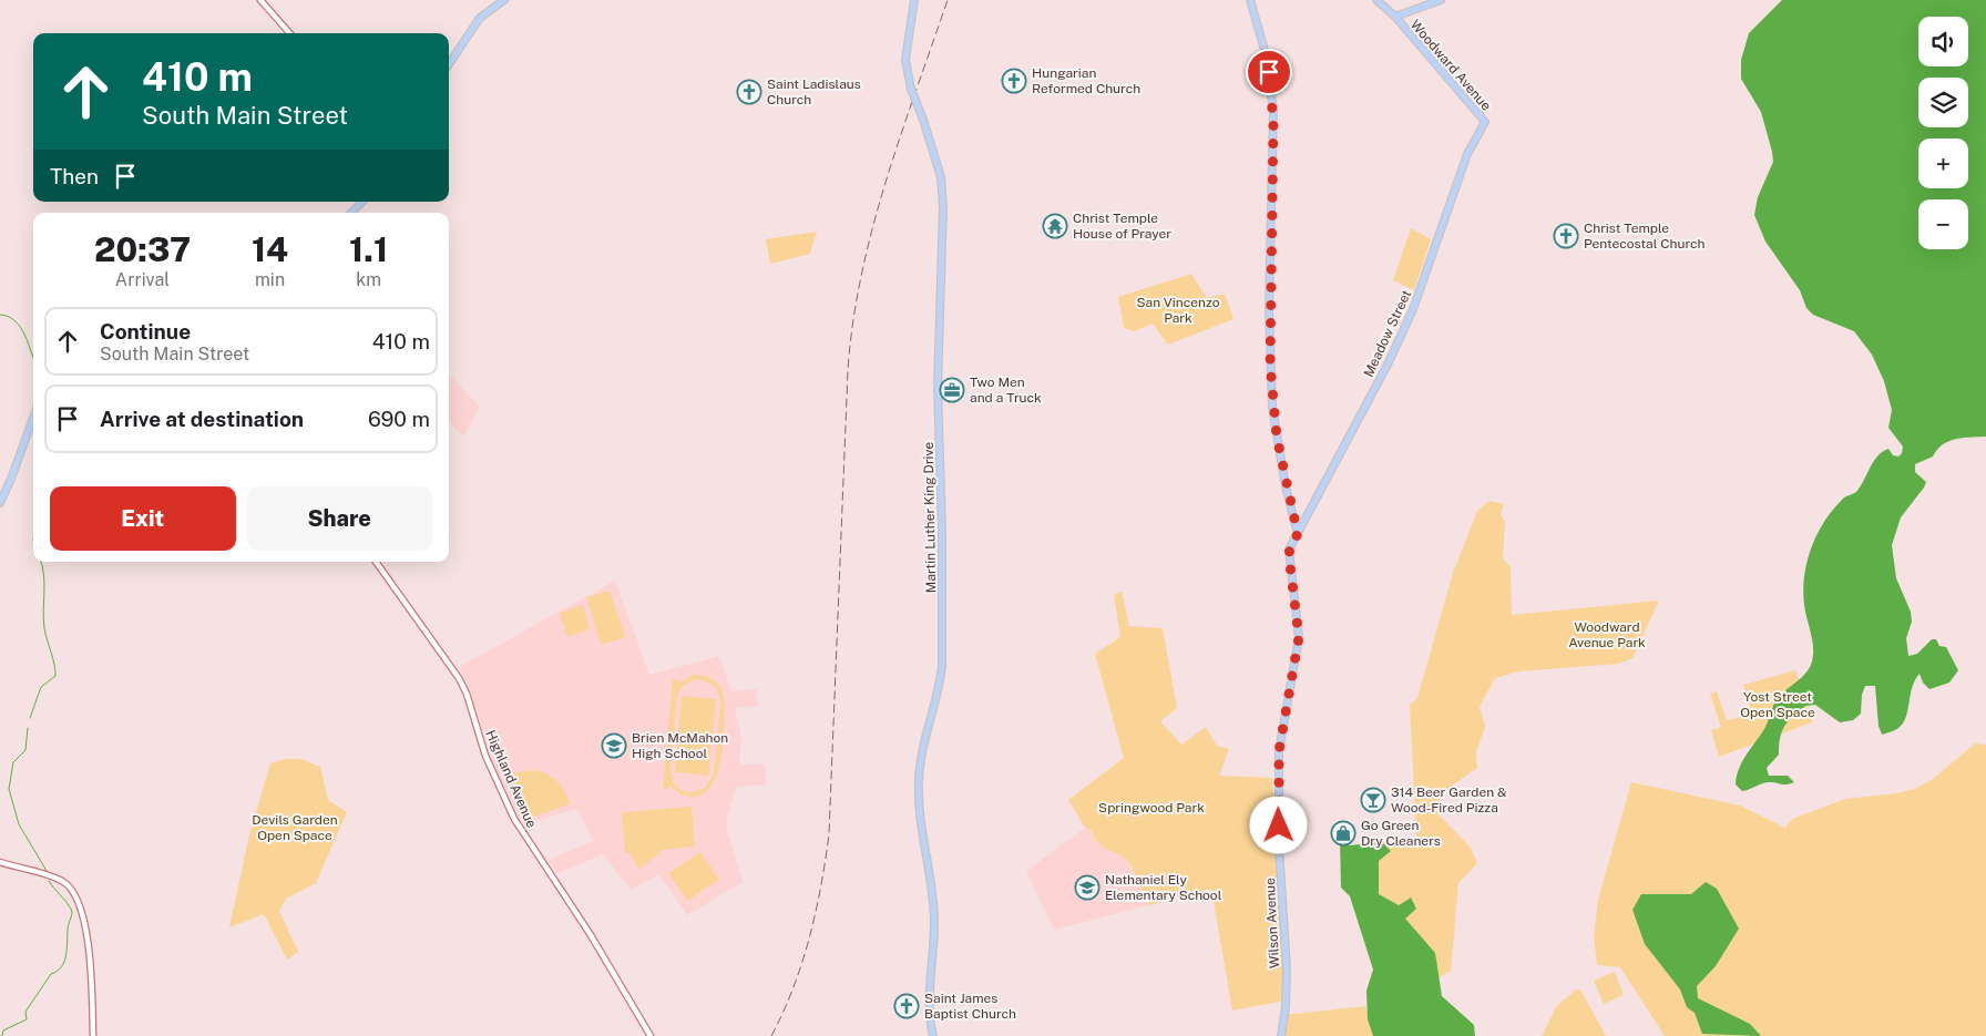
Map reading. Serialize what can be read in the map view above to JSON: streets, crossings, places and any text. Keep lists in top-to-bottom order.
{
  "streets": {
    "main road": [
      "Woodward Avenue",
      "Meadow Street",
      "Martin Luther King Drive",
      "Wilson Avenue"
    ],
    "street": ["Highland Avenue"]
  },
  "crossings": [
    ["Woodward Avenue", "Meadow Street"],
    ["Meadow Street", "Wilson Avenue"]
  ],
  "parks": [
    "San Vincenzo Park",
    "Woodward Avenue Park",
    "Yost Street Open Space",
    "Springwood Park",
    "Devils Garden Open Space"
  ],
  "places": {
    "church": [
      "Hungarian Reformed Church",
      "Saint Ladislaus Church",
      "Christ Temple Pentecostal Church",
      "Saint James Baptist Church"
    ],
    "temple": ["Christ Temple House of Prayer"],
    "office": ["Two Men and a Truck"],
    "school or university": ["Brien McMahon High School", "Nathaniel Ely Elementary School"],
    "bar": ["314 Beer Garden & Wood-Fired Pizza"],
    "shop": ["Go Green Dry Cleaners"]
  },
  "page": {
    "map_buttons": ["+", "−"],
    "turn": ["410 m", "South Main Street"],
    "then": "Then",
    "eta": [
      "20:37",
      "Arrival",
      "14",
      "min",
      "1.1",
      "km"
    ],
    "list": [
      {
        "name": "Continue",
        "note": "South Main Street",
        "value": "410 m"
      },
      {
        "name": "Arrive at destination",
        "value": "690 m"
      }
    ],
    "buttons": ["Exit", "Share"]
  }
}
